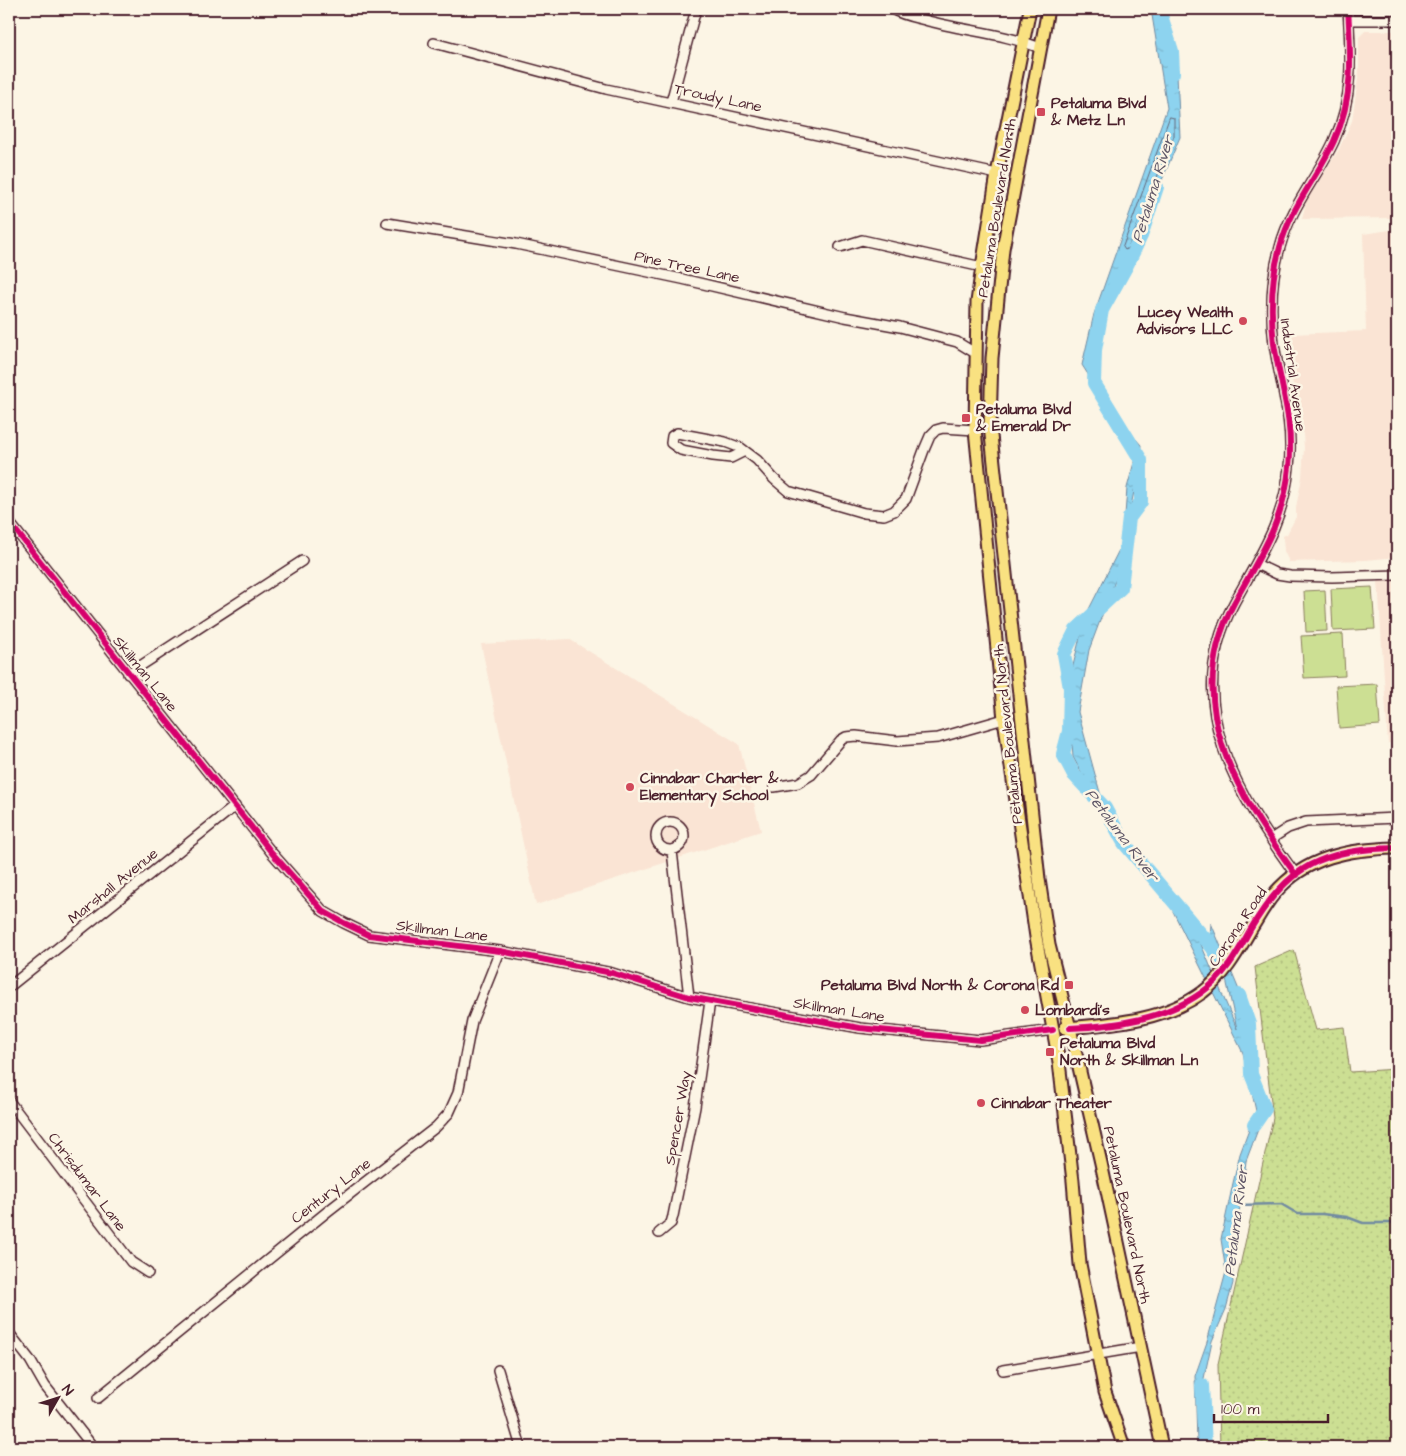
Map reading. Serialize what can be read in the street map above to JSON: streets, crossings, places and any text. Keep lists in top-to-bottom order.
{
  "streets": {
    "main road": ["Petaluma Boulevard North", "Corona Road"],
    "street": [
      "Troudy Lane",
      "Pine Tree Lane",
      "Industrial Avenue",
      "Skillman Lane",
      "Marshall Avenue",
      "Spencer Way",
      "Chrisdumar Lane",
      "Century Lane"
    ]
  },
  "crossings": [
    ["Troudy Lane", "Petaluma Boulevard North"],
    ["Petaluma Boulevard North", "Pine Tree Lane"],
    ["Petaluma Boulevard North", "Skillman Lane"],
    ["Petaluma Boulevard North", "Corona Road"],
    ["Industrial Avenue", "Corona Road"],
    ["Skillman Lane", "Marshall Avenue"],
    ["Skillman Lane", "Corona Road"],
    ["Skillman Lane", "Spencer Way"],
    ["Skillman Lane", "Century Lane"]
  ],
  "water": ["Petaluma River"],
  "places": {
    "transit": [
      "Petaluma Blvd & Metz Ln",
      "Petaluma Blvd & Emerald Dr",
      "Petaluma Blvd North & Corona Rd",
      "Petaluma Blvd North & Skillman Ln"
    ],
    "other": [
      "Lucey Wealth Advisors LLC",
      "Cinnabar Charter & Elementary School",
      "Lombardi's",
      "Cinnabar Theater"
    ]
  },
  "scale_bar": "100 m",
  "north": "top right"
}
